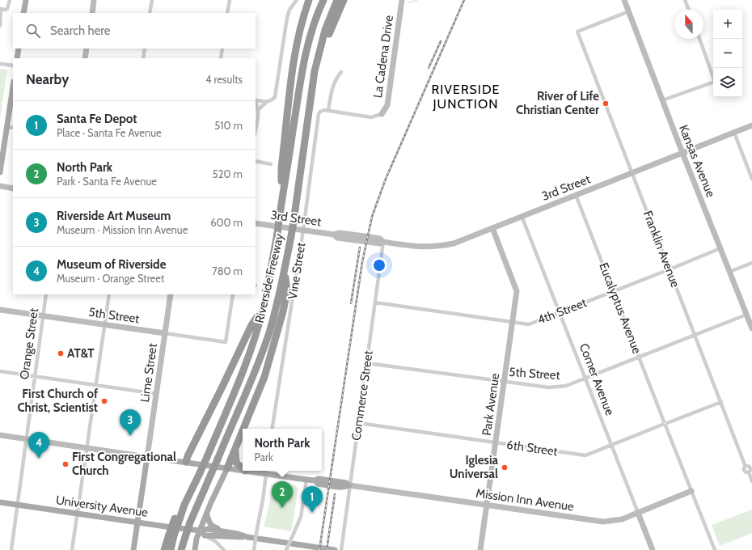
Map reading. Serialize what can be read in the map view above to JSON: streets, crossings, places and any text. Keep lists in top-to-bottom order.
{
  "streets": {
    "highway": ["Riverside Freeway"],
    "main road": [
      "La Cadena Drive",
      "Kansas Avenue",
      "3rd Street",
      "5th Street",
      "Lime Street",
      "Comer Avenue",
      "Park Avenue",
      "Mission Inn Avenue",
      "University Avenue"
    ],
    "street": [
      "Franklin Avenue",
      "Vine Street",
      "Eucalyptus Avenue",
      "4th Street",
      "Orange Street",
      "Commerce Street",
      "6th Street"
    ]
  },
  "crossings": [
    ["Kansas Avenue", "3rd Street"],
    ["Kansas Avenue", "Franklin Avenue"],
    ["Kansas Avenue", "4th Street"],
    ["Kansas Avenue", "5th Street"],
    ["3rd Street", "Franklin Avenue"],
    ["3rd Street", "Vine Street"],
    ["3rd Street", "Eucalyptus Avenue"],
    ["3rd Street", "Comer Avenue"],
    ["3rd Street", "Commerce Street"],
    ["3rd Street", "Park Avenue"],
    ["Franklin Avenue", "4th Street"],
    ["Franklin Avenue", "5th Street"],
    ["Franklin Avenue", "6th Street"],
    ["Eucalyptus Avenue", "4th Street"],
    ["Eucalyptus Avenue", "5th Street"],
    ["Eucalyptus Avenue", "6th Street"],
    ["Eucalyptus Avenue", "Mission Inn Avenue"],
    ["4th Street", "Comer Avenue"],
    ["4th Street", "Commerce Street"],
    ["4th Street", "Park Avenue"],
    ["5th Street", "Orange Street"],
    ["5th Street", "Lime Street"],
    ["5th Street", "Comer Avenue"],
    ["5th Street", "Commerce Street"],
    ["5th Street", "Park Avenue"],
    ["Orange Street", "Mission Inn Avenue"],
    ["Orange Street", "University Avenue"],
    ["Lime Street", "Mission Inn Avenue"],
    ["Lime Street", "University Avenue"],
    ["Comer Avenue", "6th Street"],
    ["Comer Avenue", "Mission Inn Avenue"],
    ["Commerce Street", "6th Street"],
    ["Commerce Street", "Mission Inn Avenue"],
    ["Park Avenue", "6th Street"],
    ["Park Avenue", "Mission Inn Avenue"]
  ],
  "districts": ["RIVERSIDE JUNCTION"],
  "places": [
    "River of Life Christian Center",
    "AT&T",
    "First Church of Christ, Scientist",
    "First Congregational Church",
    "Iglesia Universal"
  ],
  "north": "top",
  "page": {
    "map_buttons": ["+", "−"],
    "search": "Search here",
    "heading": ["Nearby", "4 results"],
    "list": [
      {
        "mark": "1",
        "name": "Santa Fe Depot",
        "note": "Place · Santa Fe Avenue",
        "value": "510 m"
      },
      {
        "mark": "2",
        "name": "North Park",
        "note": "Park · Santa Fe Avenue",
        "value": "520 m"
      },
      {
        "mark": "3",
        "name": "Riverside Art Museum",
        "note": "Museum · Mission Inn Avenue",
        "value": "600 m"
      },
      {
        "mark": "4",
        "name": "Museum of Riverside",
        "note": "Museum · Orange Street",
        "value": "780 m"
      }
    ],
    "pins": [
      "3",
      "4",
      "2",
      "1"
    ],
    "popup": ["North Park", "Park"]
  }
}
